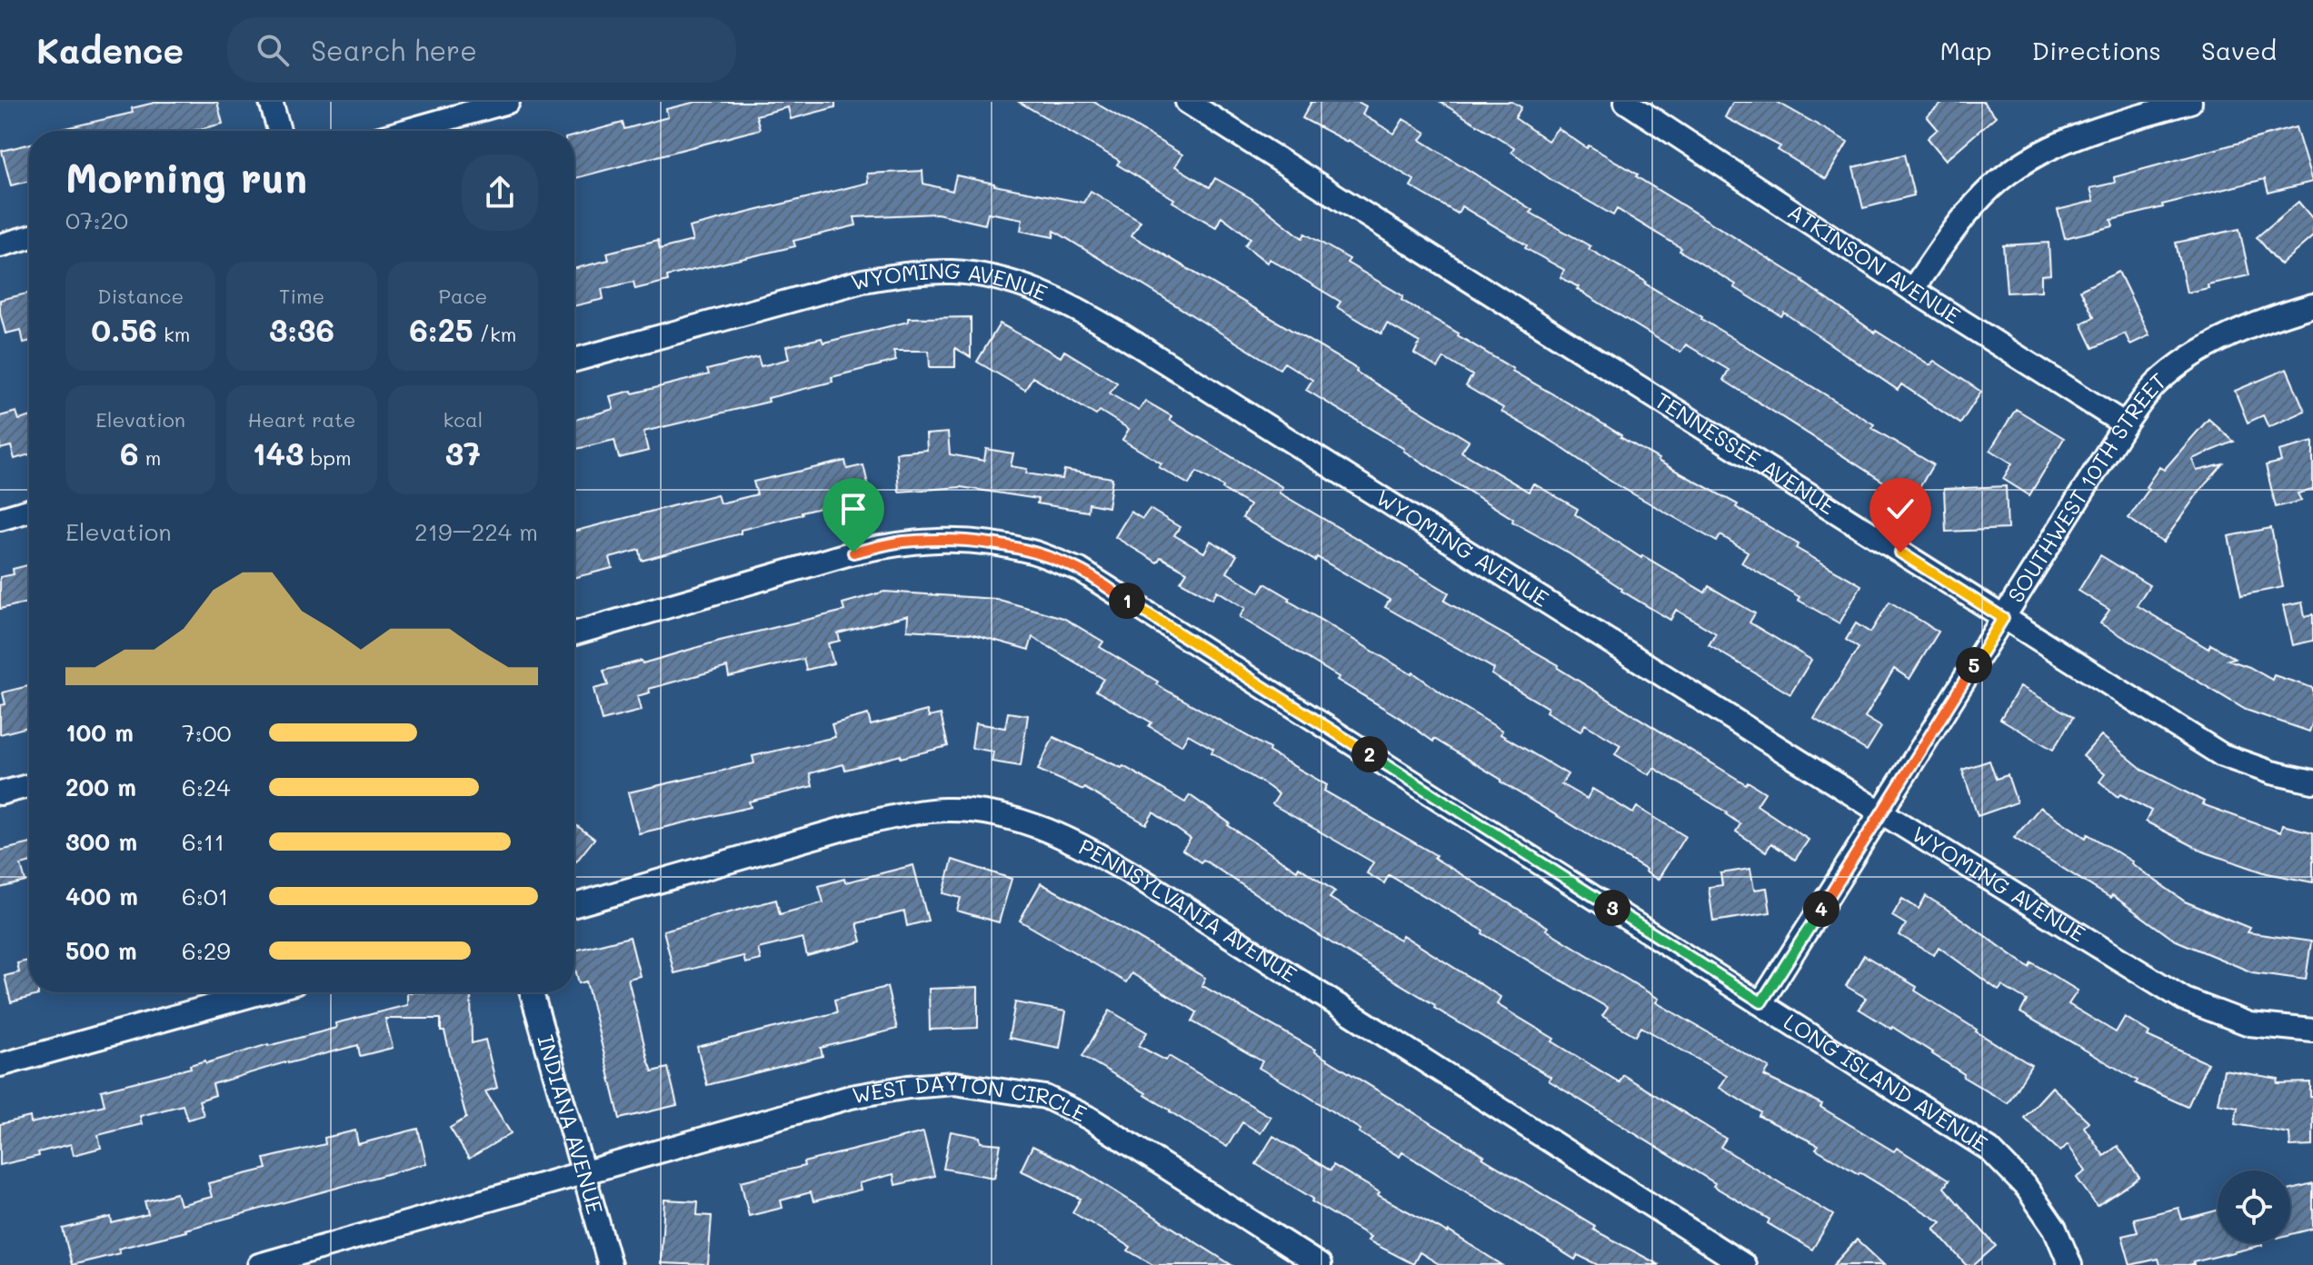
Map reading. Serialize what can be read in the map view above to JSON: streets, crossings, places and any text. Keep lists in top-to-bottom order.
{
  "streets": {
    "street": [
      "ATKINSON AVENUE",
      "WYOMING AVENUE",
      "TENNESSEE AVENUE",
      "SOUTHWEST 10TH STREET",
      "PENNSYLVANIA AVENUE",
      "LONG ISLAND AVENUE",
      "WEST DAYTON CIRCLE",
      "INDIANA AVENUE"
    ]
  },
  "crossings": [
    ["ATKINSON AVENUE", "SOUTHWEST 10TH STREET"],
    ["WYOMING AVENUE", "SOUTHWEST 10TH STREET"],
    ["TENNESSEE AVENUE", "SOUTHWEST 10TH STREET"],
    ["SOUTHWEST 10TH STREET", "LONG ISLAND AVENUE"],
    ["WEST DAYTON CIRCLE", "INDIANA AVENUE"]
  ],
  "page": {
    "header": "Kadence",
    "search": "Search here",
    "nav": ["Map", "Directions", "Saved"],
    "heading": ["Morning run", "07:20"],
    "stats": [
      ["Distance", "0.56 km"],
      ["Time", "3:36"],
      ["Pace", "6:25 /km"],
      ["Elevation", "6 m"],
      ["Heart rate", "143 bpm"],
      ["kcal", "37"]
    ],
    "chart": ["Elevation", "219–224 m"],
    "pins": [
      "1",
      "5",
      "2",
      "3",
      "4"
    ],
    "list": [
      {
        "name": "100 m",
        "note": "7:00"
      },
      {
        "name": "200 m",
        "note": "6:24"
      },
      {
        "name": "300 m",
        "note": "6:11"
      },
      {
        "name": "400 m",
        "note": "6:01"
      },
      {
        "name": "500 m",
        "note": "6:29"
      }
    ]
  }
}
